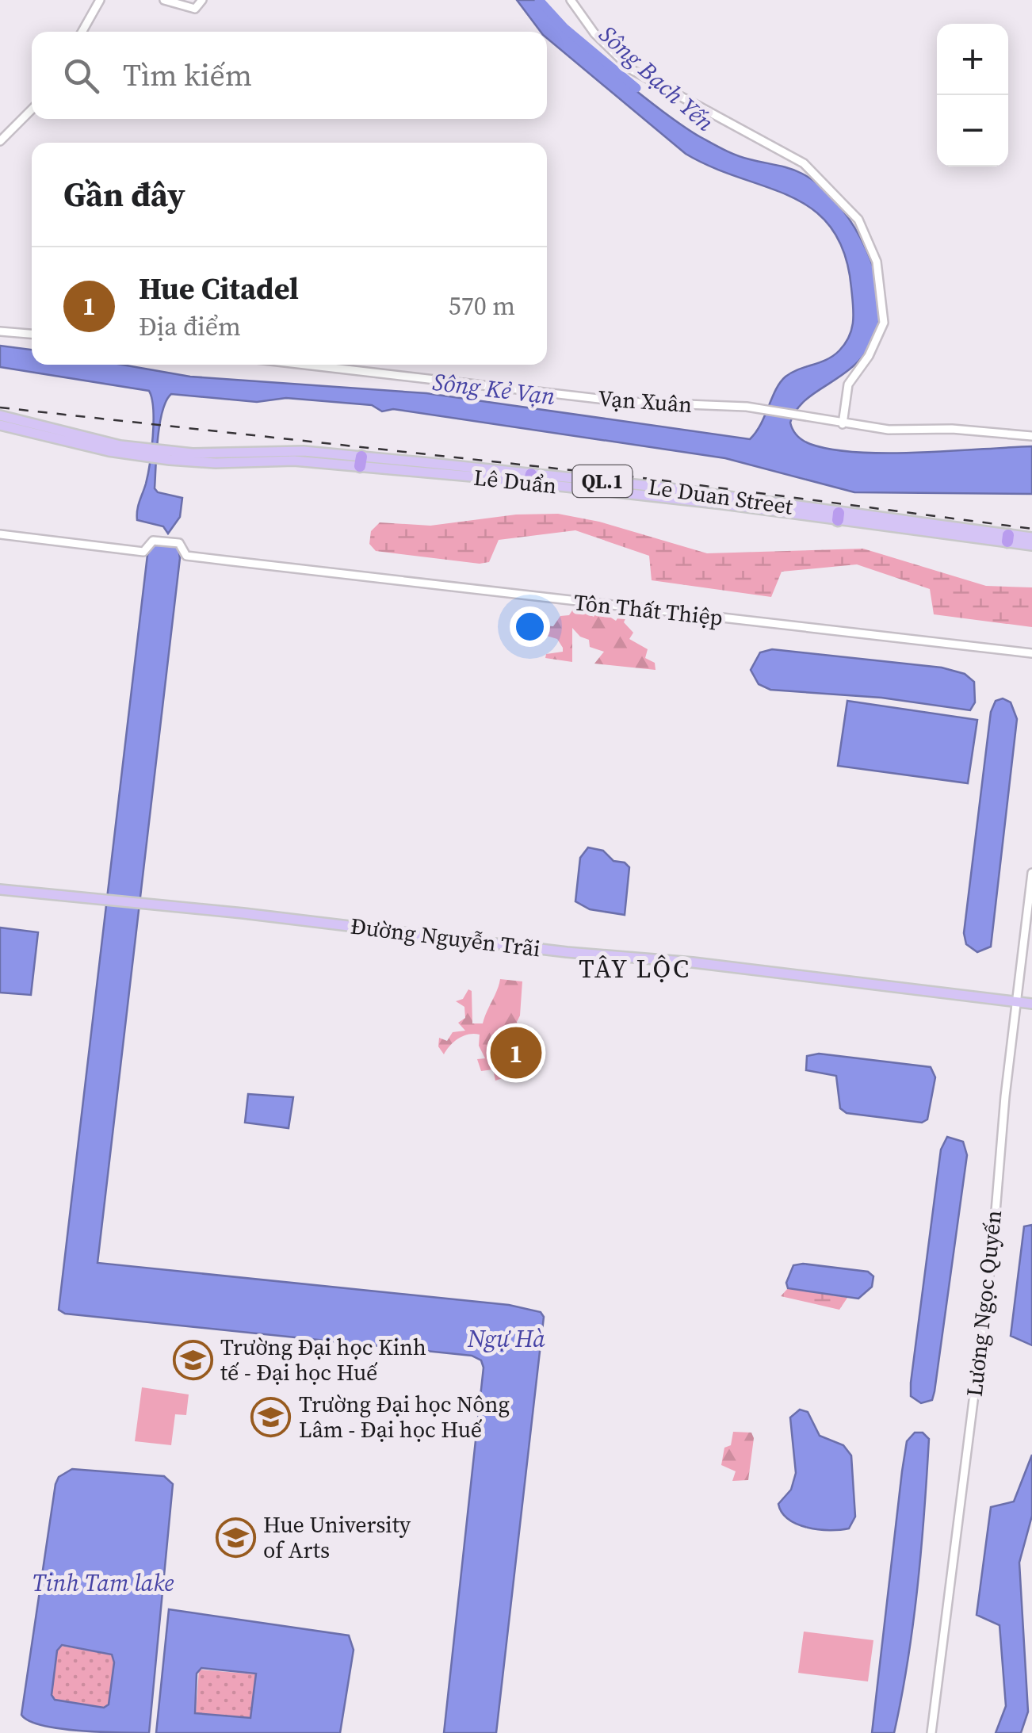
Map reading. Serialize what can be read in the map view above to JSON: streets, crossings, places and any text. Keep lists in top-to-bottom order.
{
  "streets": {
    "main road": ["Lê Duẩn", "QL.1", "Đường Nguyễn Trãi"],
    "street": ["Vạn Xuân", "Tôn Thất Thiệp", "Lương Ngọc Quyến"]
  },
  "crossings": [
    ["Lê Duẩn", "QL.1"],
    ["Đường Nguyễn Trãi", "Lương Ngọc Quyến"]
  ],
  "districts": ["TÂY LỘC"],
  "water": [
    "Sông Bạch Yến",
    "Sông Kẻ Vạn",
    "Ngự Hà",
    "Tinh Tam lake"
  ],
  "places": {
    "school or university": ["Trường Đại học Kinh tế - Đại học Huế", "Trường Đại học Nông Lâm - Đại học Huế", "Hue University of Arts"]
  },
  "page": {
    "map_buttons": ["+", "−"],
    "search": "Tìm kiếm",
    "heading": "Gần đây",
    "list": [
      {
        "mark": "1",
        "name": "Hue Citadel",
        "note": "Địa điểm",
        "value": "570 m"
      }
    ],
    "pins": "1"
  }
}
